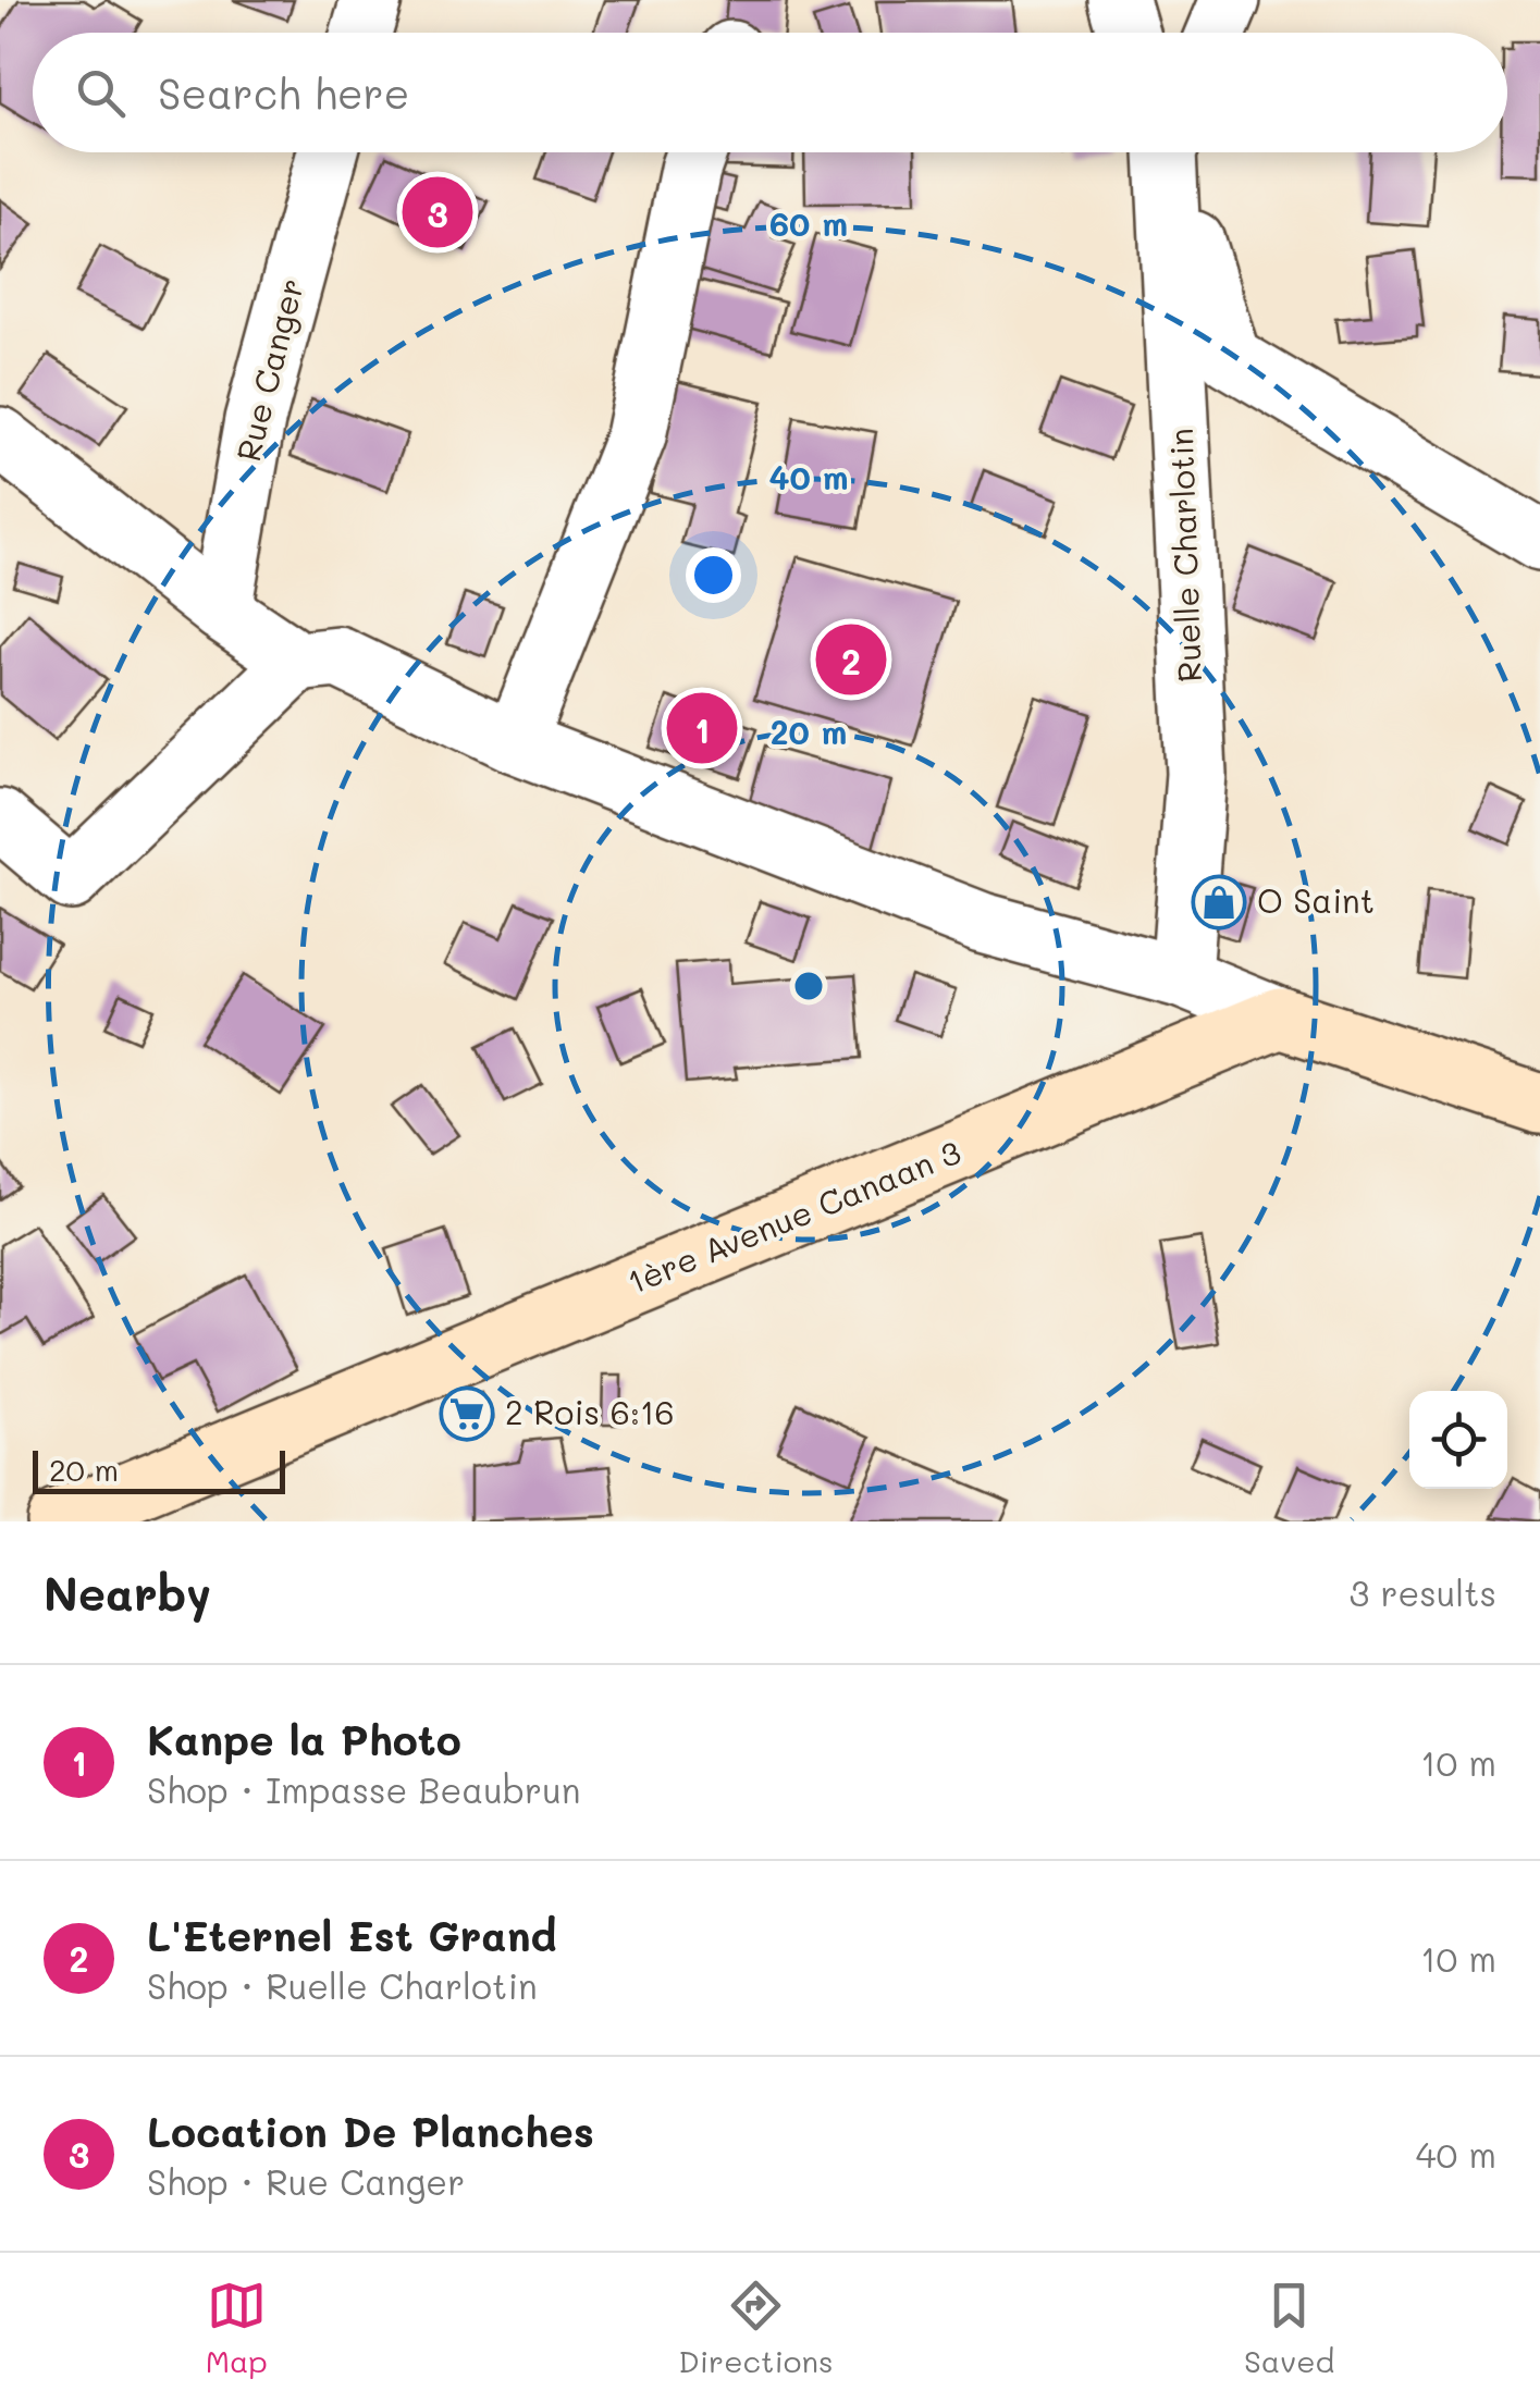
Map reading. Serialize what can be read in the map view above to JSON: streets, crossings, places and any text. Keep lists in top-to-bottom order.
{
  "streets": {
    "main road": ["1ère Avenue Canaan 3"],
    "street": ["Rue Canger", "Ruelle Charlotin"]
  },
  "places": {
    "shop": ["O Saint"],
    "supermarket": ["2 Rois 6:16"]
  },
  "scale_bar": "20 m",
  "page": {
    "search": "Search here",
    "pins": ["3", "2", "1"],
    "scale": "20 m",
    "heading": ["Nearby", "3 results"],
    "list": [
      {
        "mark": "1",
        "name": "Kanpe la Photo",
        "note": "Shop · Impasse Beaubrun",
        "value": "10 m"
      },
      {
        "mark": "2",
        "name": "L'Eternel Est Grand",
        "note": "Shop · Ruelle Charlotin",
        "value": "10 m"
      },
      {
        "mark": "3",
        "name": "Location De Planches",
        "note": "Shop · Rue Canger",
        "value": "40 m"
      }
    ],
    "nav": ["Map", "Directions", "Saved"]
  },
  "rings": ["60 m", "40 m", "20 m"]
}
